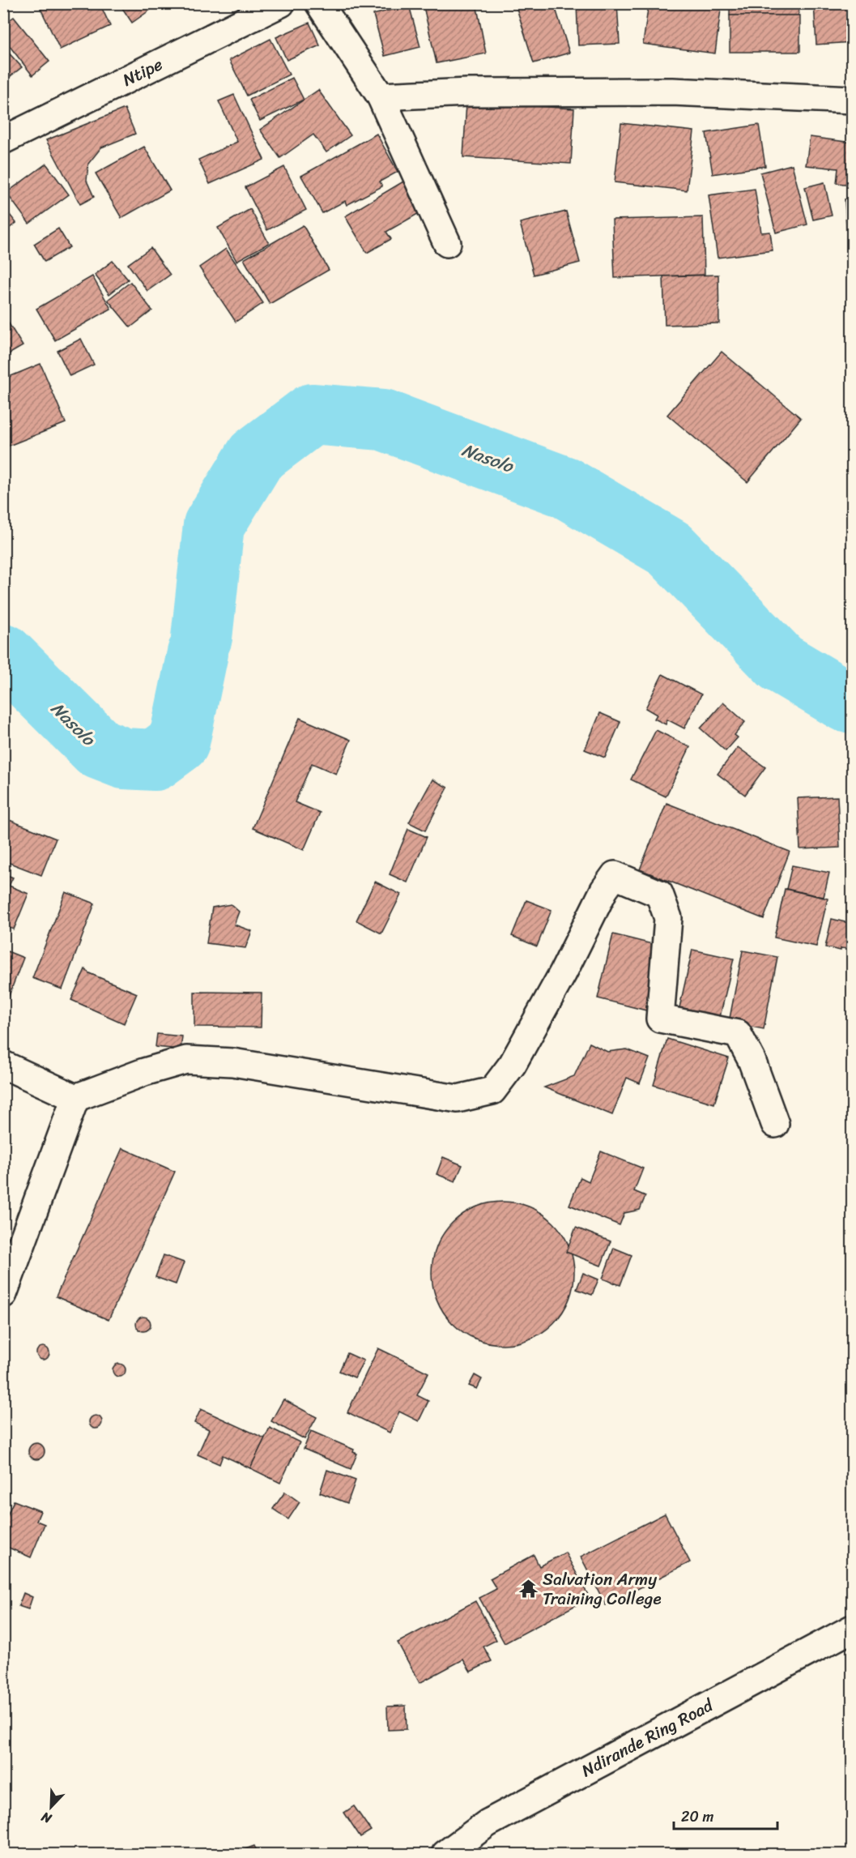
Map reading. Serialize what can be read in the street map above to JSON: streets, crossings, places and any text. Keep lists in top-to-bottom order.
{
  "streets": {
    "street": ["Ntipe", "Ndirande Ring Road"]
  },
  "water": ["Nasolo"],
  "places": {
    "temple": ["Salvation Army Training College"]
  },
  "scale_bar": "20 m",
  "north": "bottom left"
}
